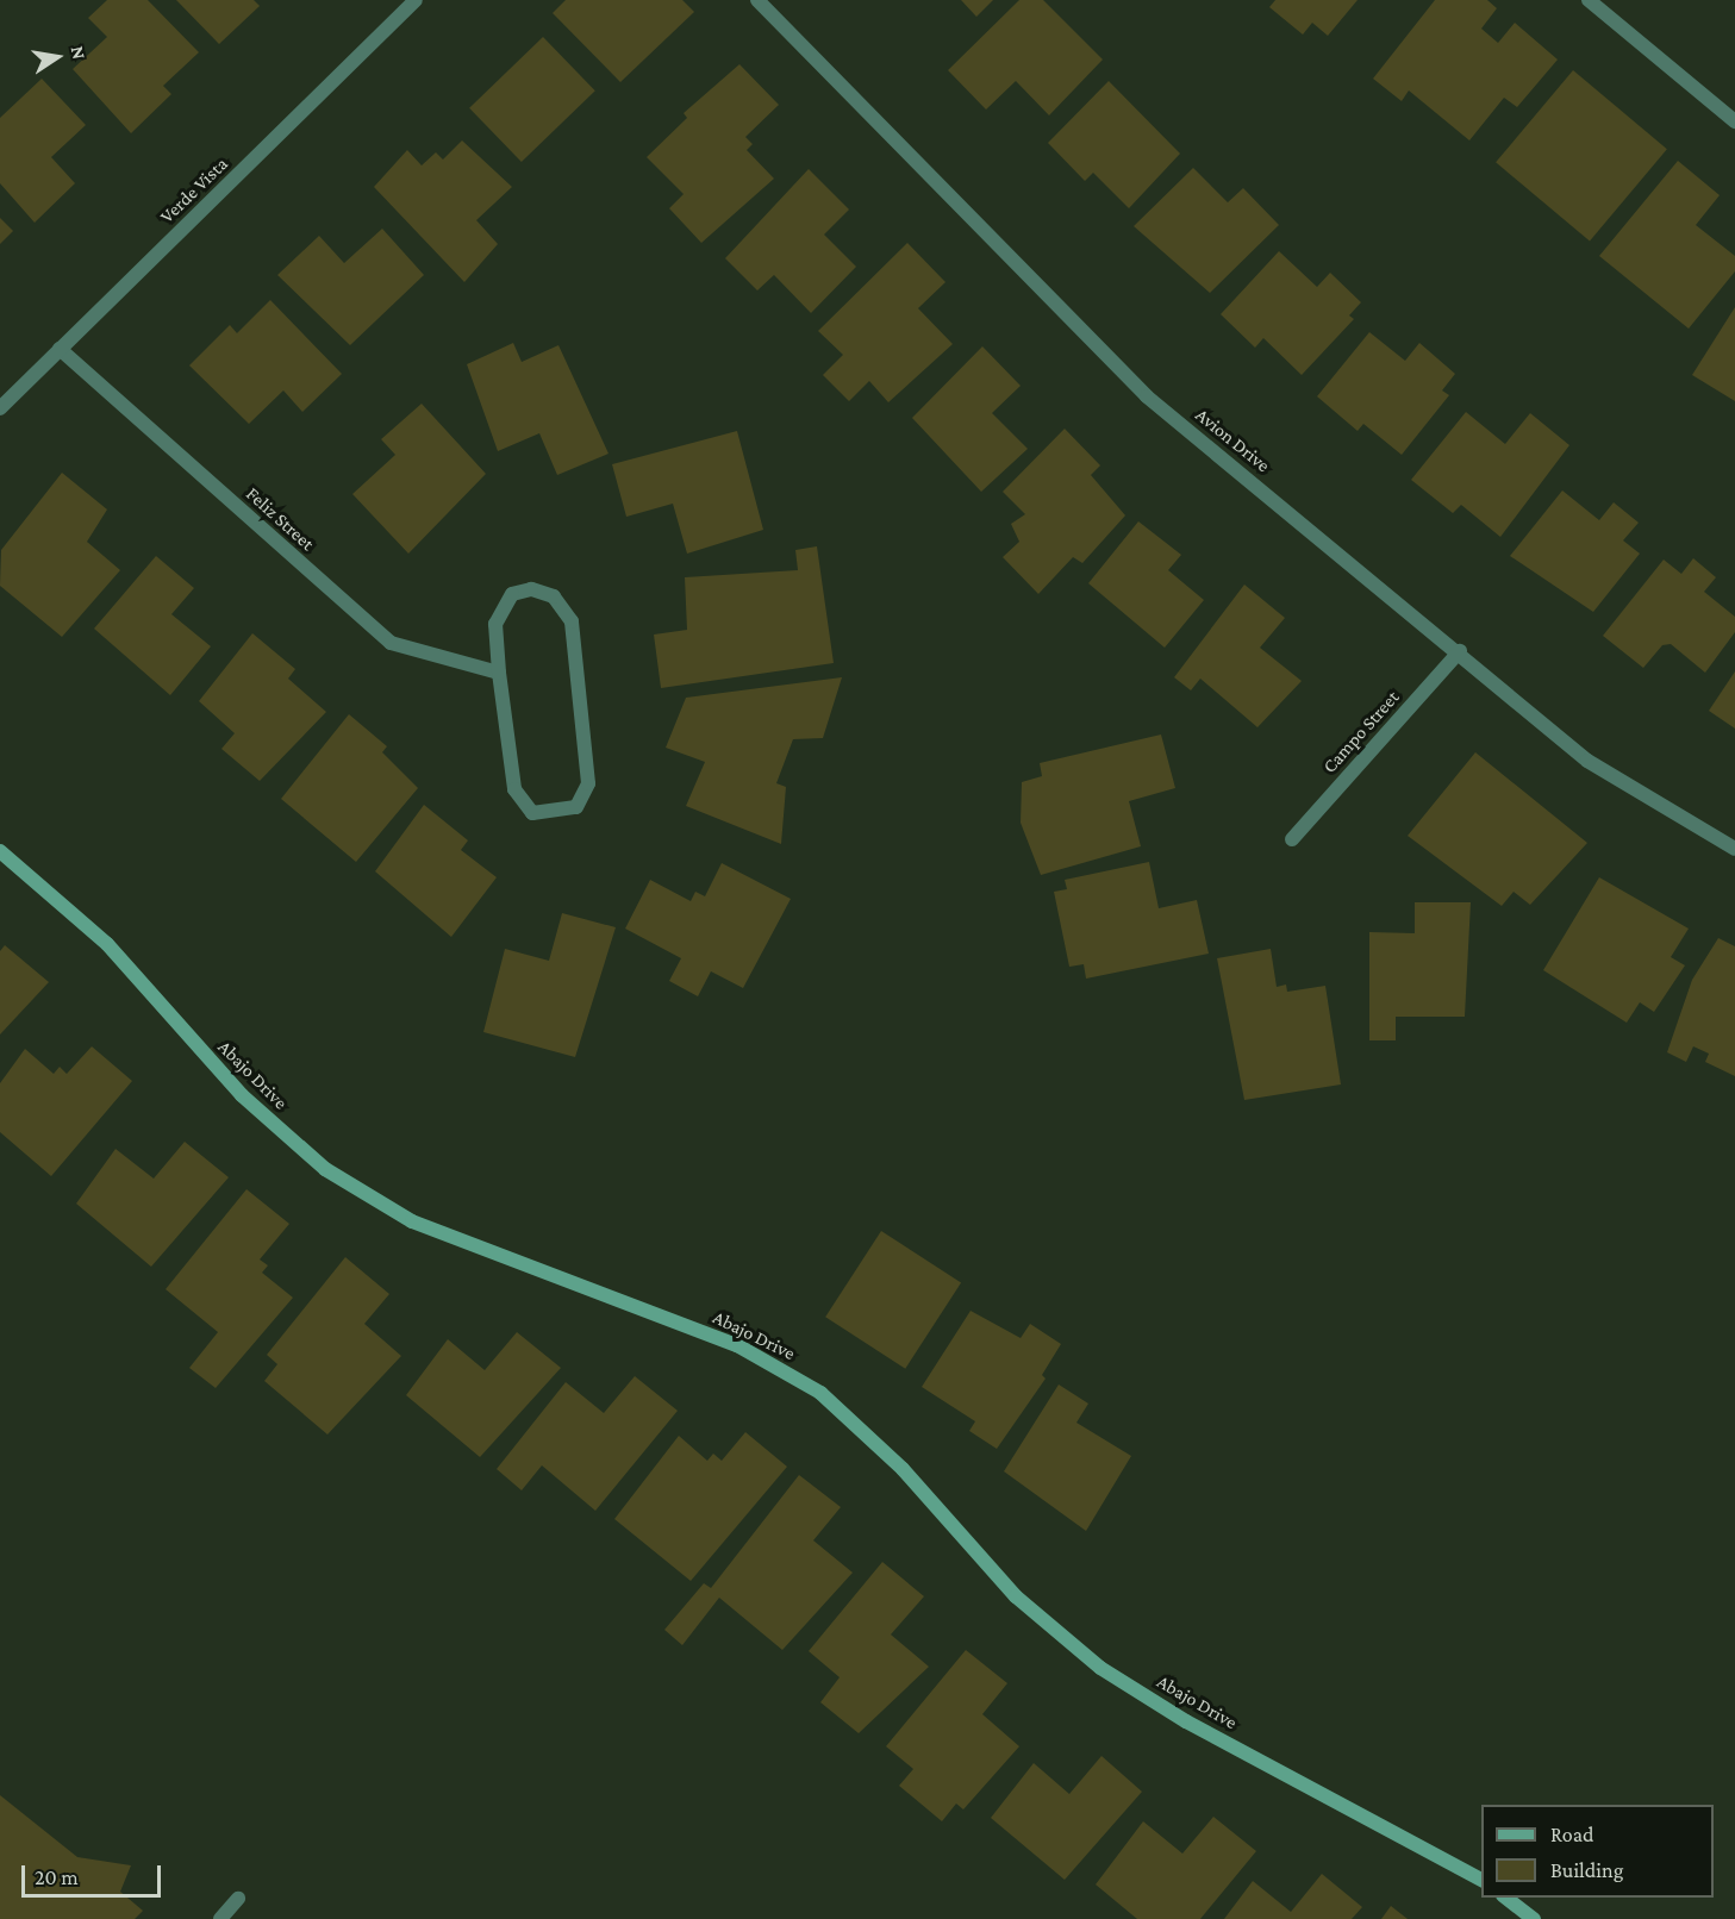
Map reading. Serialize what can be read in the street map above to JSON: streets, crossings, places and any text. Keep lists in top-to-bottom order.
{
  "streets": {
    "street": [
      "Verde Vista",
      "Avion Drive",
      "Feliz Street",
      "Campo Street",
      "Abajo Drive"
    ]
  },
  "crossings": [
    ["Verde Vista", "Feliz Street"],
    ["Avion Drive", "Campo Street"]
  ],
  "legend": ["Road", "Building"],
  "scale_bar": "20 m",
  "north": "right"
}
